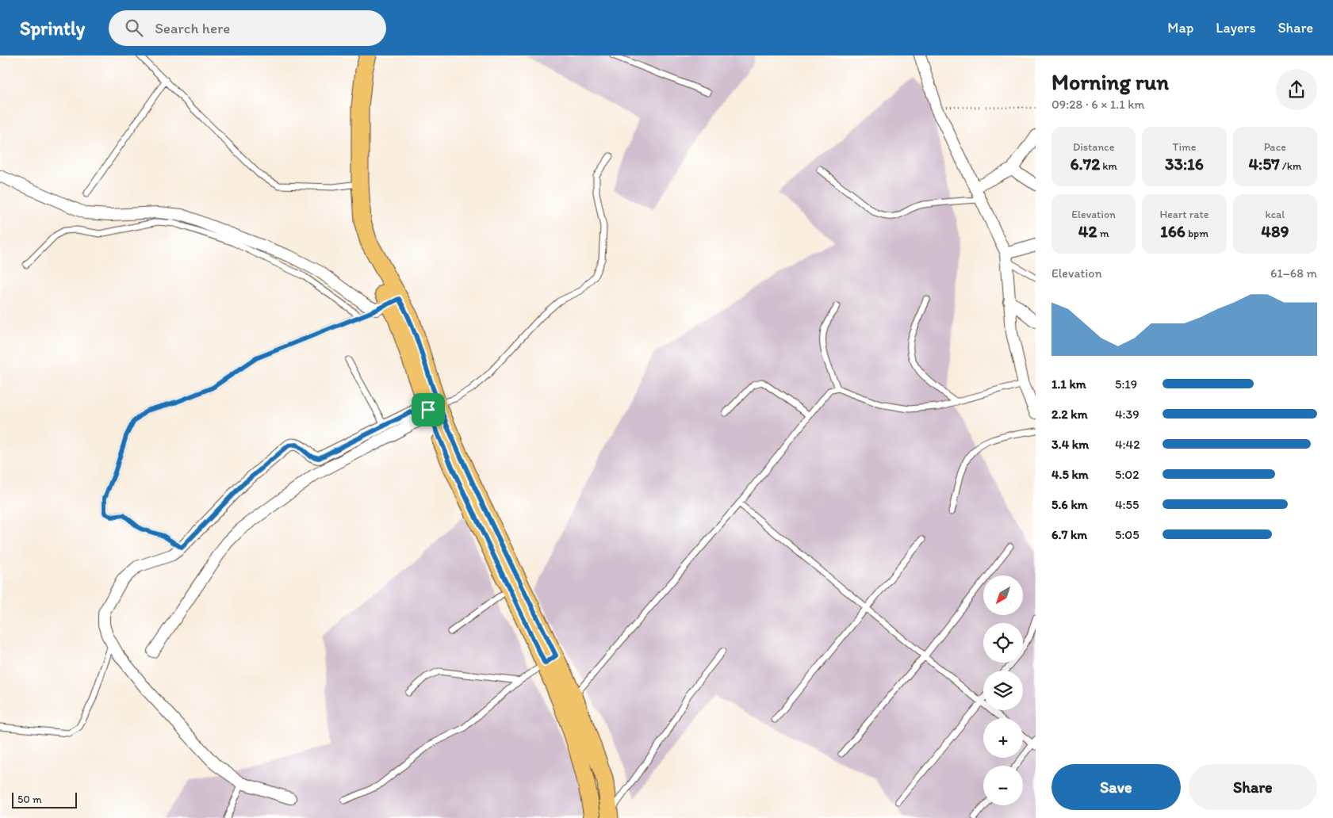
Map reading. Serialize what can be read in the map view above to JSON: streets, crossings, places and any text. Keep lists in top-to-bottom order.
{
  "scale_bar": "50 m",
  "north": "bottom left",
  "page": {
    "header": "Sprintly",
    "search": "Search here",
    "nav": ["Map", "Layers", "Share"],
    "heading": ["Morning run", "09:28 · 6 × 1.1 km"],
    "stats": [
      ["Distance", "6.72 km"],
      ["Time", "33:16"],
      ["Pace", "4:57 /km"],
      ["Elevation", "42 m"],
      ["Heart rate", "166 bpm"],
      ["kcal", "489"]
    ],
    "chart": ["Elevation", "61–68 m"],
    "list": [
      {
        "name": "1.1 km",
        "note": "5:19"
      },
      {
        "name": "2.2 km",
        "note": "4:39"
      },
      {
        "name": "3.4 km",
        "note": "4:42"
      },
      {
        "name": "4.5 km",
        "note": "5:02"
      },
      {
        "name": "5.6 km",
        "note": "4:55"
      },
      {
        "name": "6.7 km",
        "note": "5:05"
      }
    ],
    "map_buttons": ["+", "−"],
    "buttons": ["Save", "Share"],
    "scale": "50 m"
  }
}
